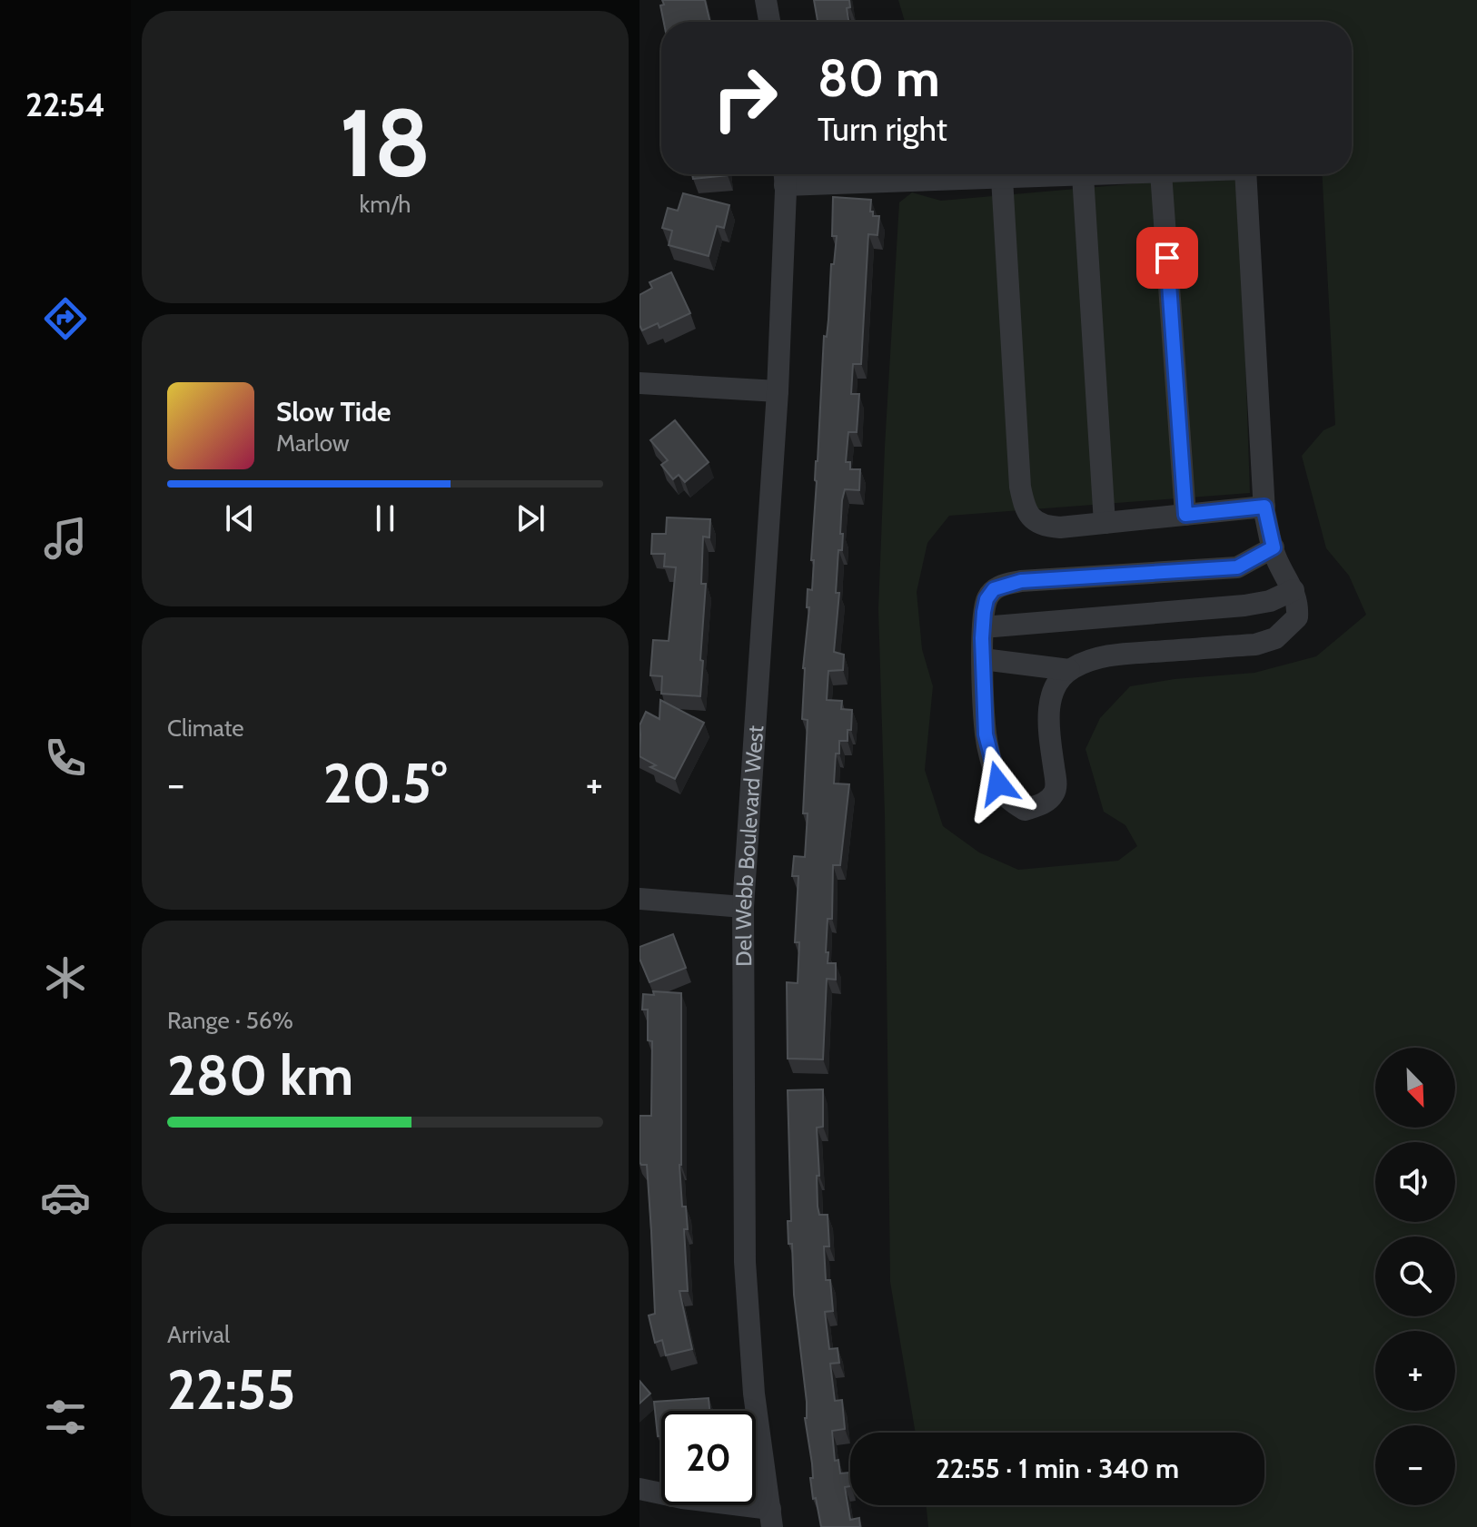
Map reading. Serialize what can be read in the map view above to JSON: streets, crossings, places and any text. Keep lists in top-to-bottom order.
{
  "streets": {
    "street": ["Del Webb Boulevard West"]
  },
  "north": "bottom right",
  "page": {
    "tabs": "22:54",
    "tile": [
      ["18", "km/h"],
      "Climate",
      ["Range · 56%", "280 km"],
      ["Arrival", "22:55"]
    ],
    "turn": ["80 m", "Turn right"],
    "song": ["Slow Tide", "Marlow"],
    "heat": ["−", "20.5°", "+"],
    "map_buttons": ["+", "−"],
    "limit": "20",
    "trip": "22:55 · 1 min · 340 m"
  }
}
